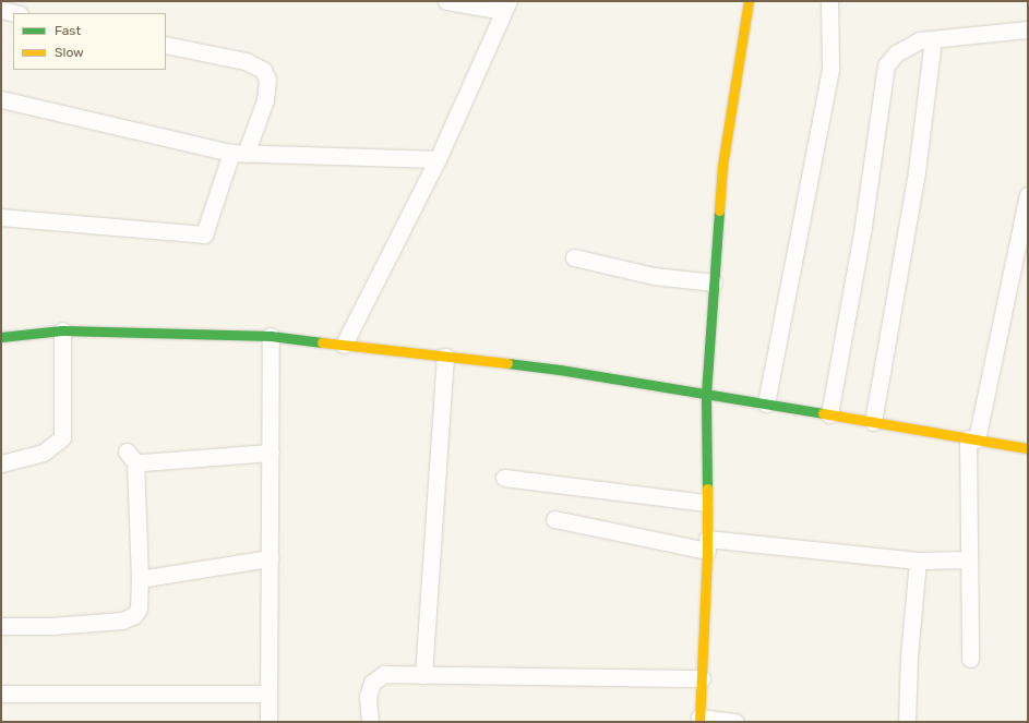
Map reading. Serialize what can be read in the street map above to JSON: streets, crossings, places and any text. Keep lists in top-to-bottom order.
{
  "legend": ["Fast", "Slow"]
}
